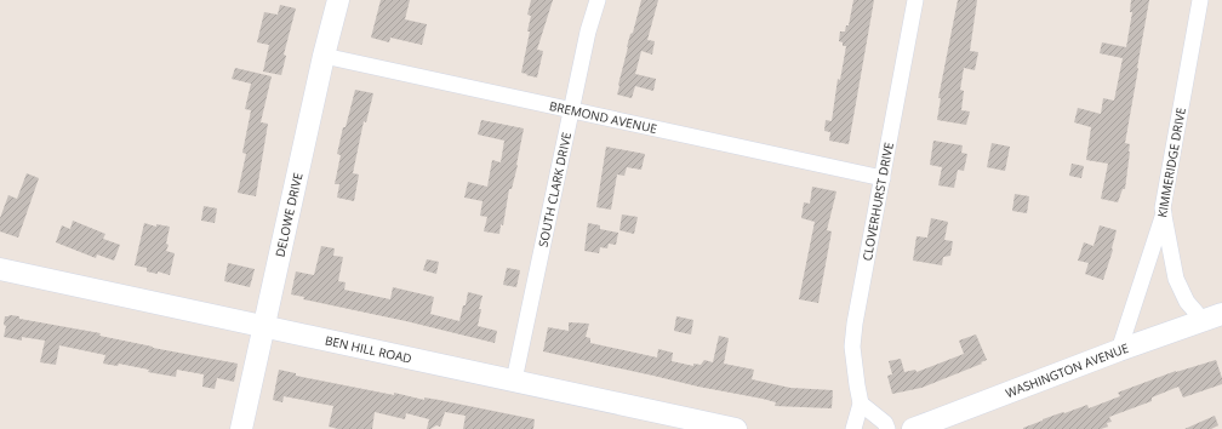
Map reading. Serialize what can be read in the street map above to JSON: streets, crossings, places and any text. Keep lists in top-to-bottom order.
{
  "streets": {
    "street": [
      "BREMOND AVENUE",
      "KIMMERIDGE DRIVE",
      "SOUTH CLARK DRIVE",
      "CLOVERHURST DRIVE",
      "DELOWE DRIVE",
      "BEN HILL ROAD",
      "WASHINGTON AVENUE"
    ]
  },
  "crossings": [
    ["BREMOND AVENUE", "SOUTH CLARK DRIVE"],
    ["BREMOND AVENUE", "CLOVERHURST DRIVE"],
    ["BREMOND AVENUE", "DELOWE DRIVE"],
    ["KIMMERIDGE DRIVE", "WASHINGTON AVENUE"],
    ["SOUTH CLARK DRIVE", "BEN HILL ROAD"],
    ["DELOWE DRIVE", "BEN HILL ROAD"]
  ]
}
